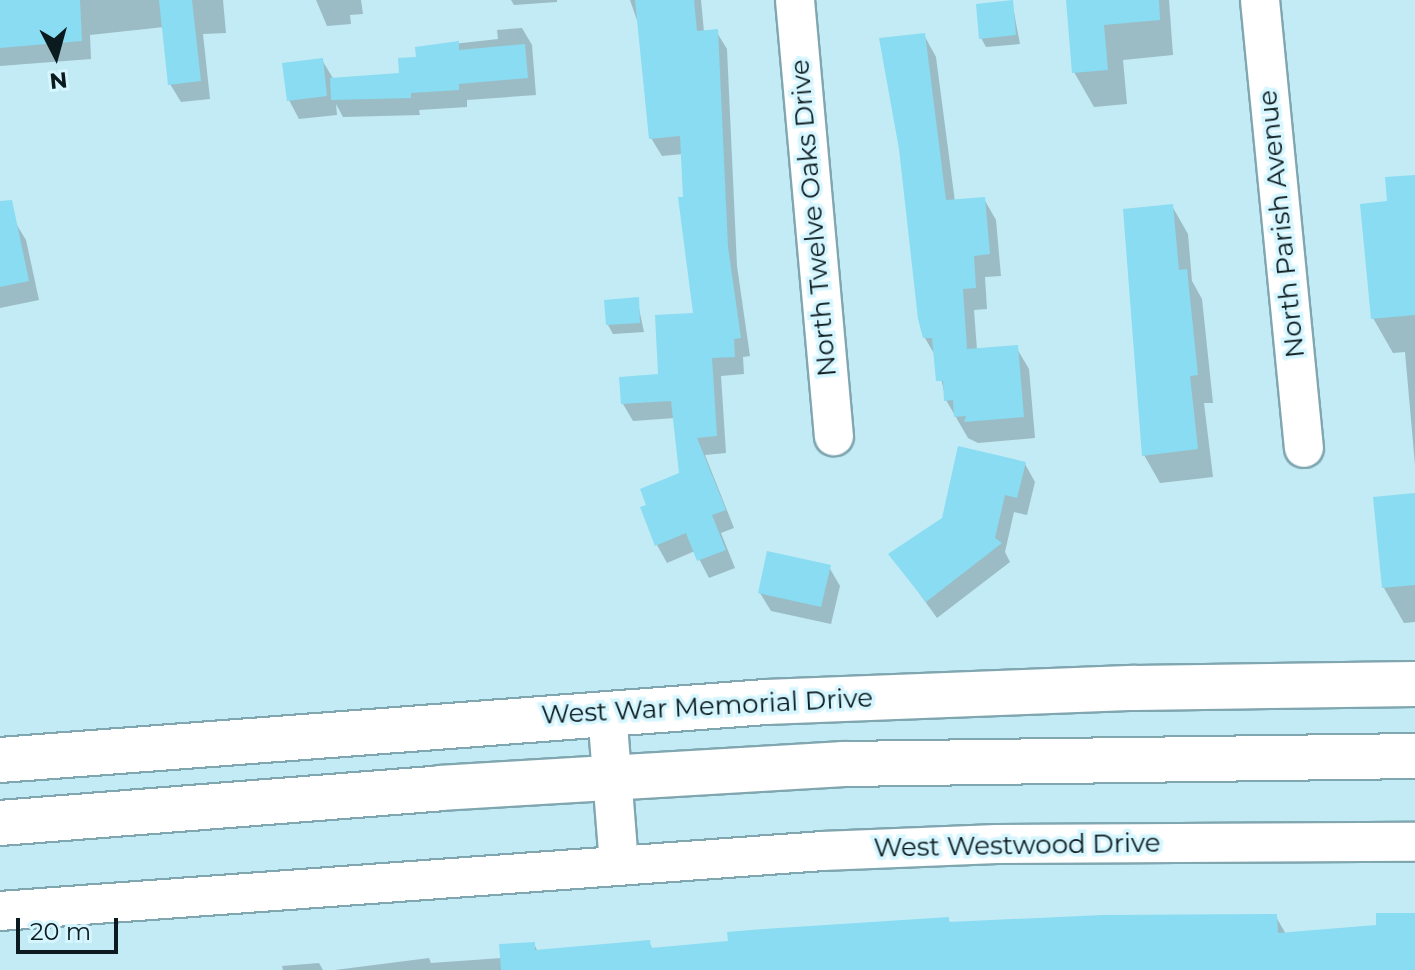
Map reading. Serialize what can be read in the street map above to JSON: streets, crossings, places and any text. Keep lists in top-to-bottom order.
{
  "streets": {
    "highway": ["West War Memorial Drive"],
    "street": ["North Twelve Oaks Drive", "North Parish Avenue", "West Westwood Drive"]
  },
  "scale_bar": "20 m",
  "north": "bottom"
}
